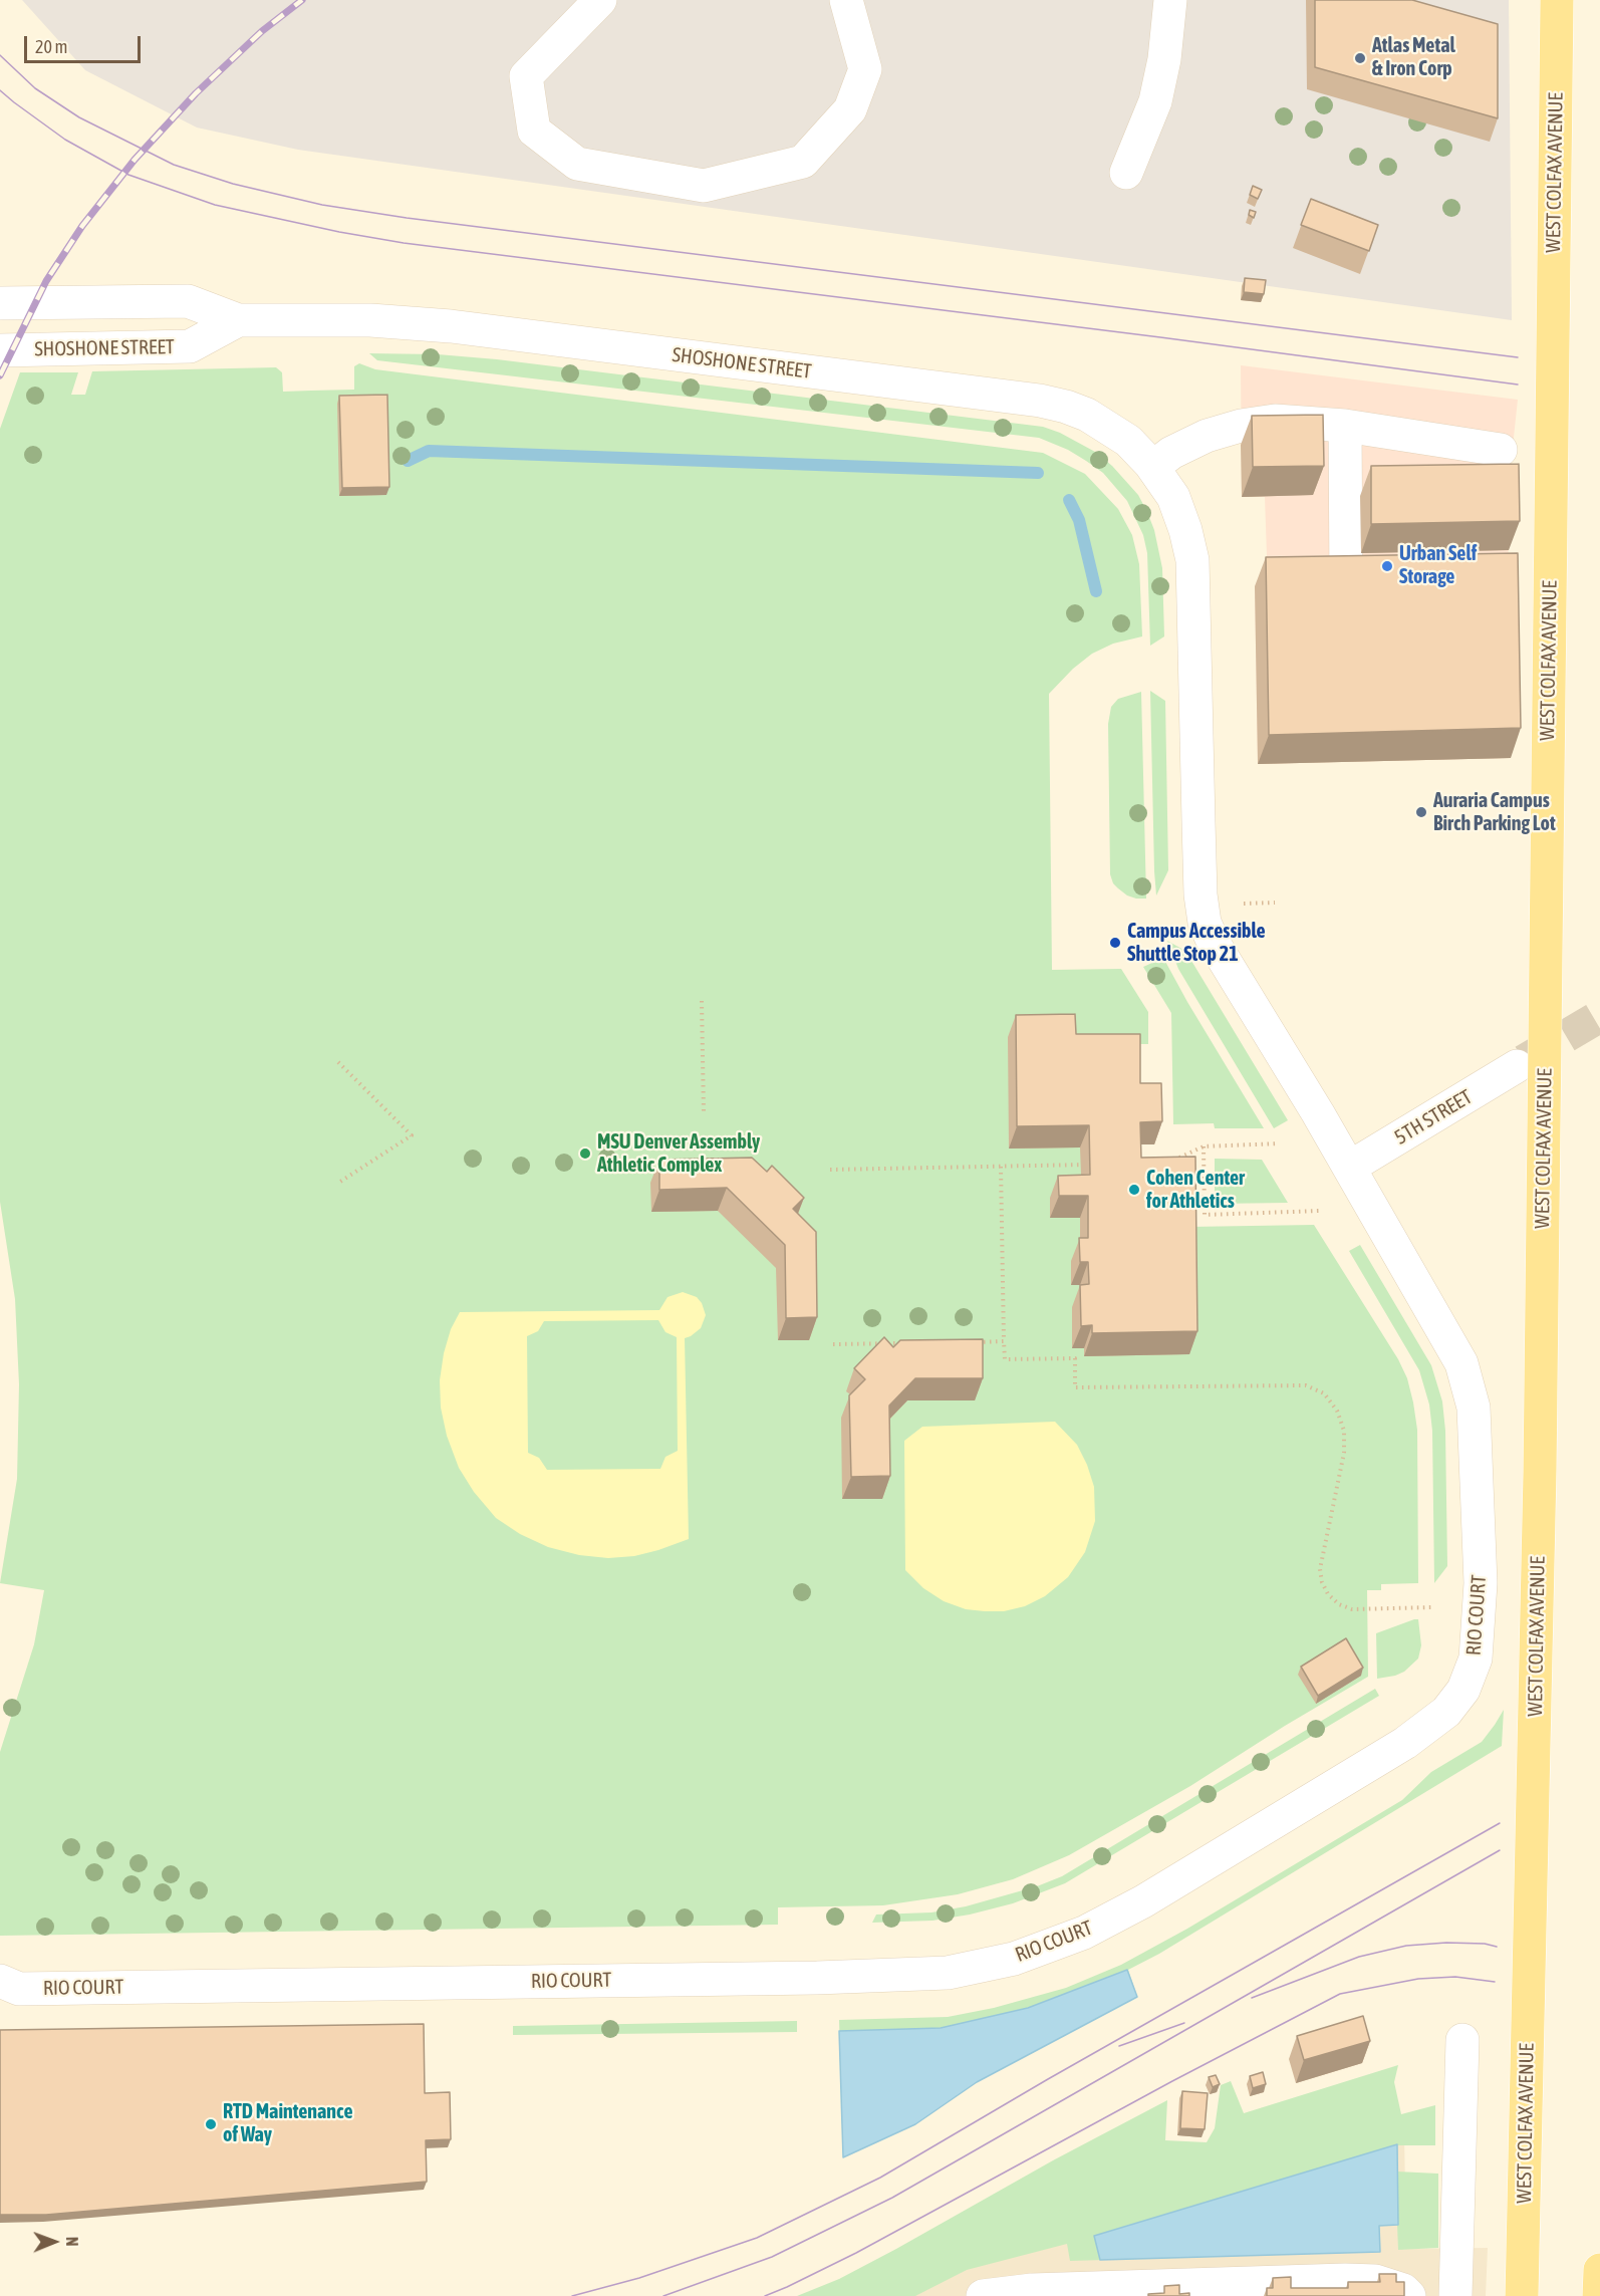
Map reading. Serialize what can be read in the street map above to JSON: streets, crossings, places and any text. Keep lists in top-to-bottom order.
{
  "streets": {
    "main road": ["WEST COLFAX AVENUE"],
    "street": ["SHOSHONE STREET", "5TH STREET", "RIO COURT"]
  },
  "crossings": [
    ["SHOSHONE STREET", "5TH STREET"],
    ["SHOSHONE STREET", "RIO COURT"],
    ["5TH STREET", "RIO COURT"]
  ],
  "places": [
    "Atlas Metal & Iron Corp",
    "Urban Self Storage",
    "Auraria Campus Birch Parking Lot",
    "Campus Accessible Shuttle Stop 21",
    "MSU Denver Assembly Athletic Complex",
    "Cohen Center for Athletics",
    "RTD Maintenance of Way"
  ],
  "scale_bar": "20 m",
  "north": "right"
}
